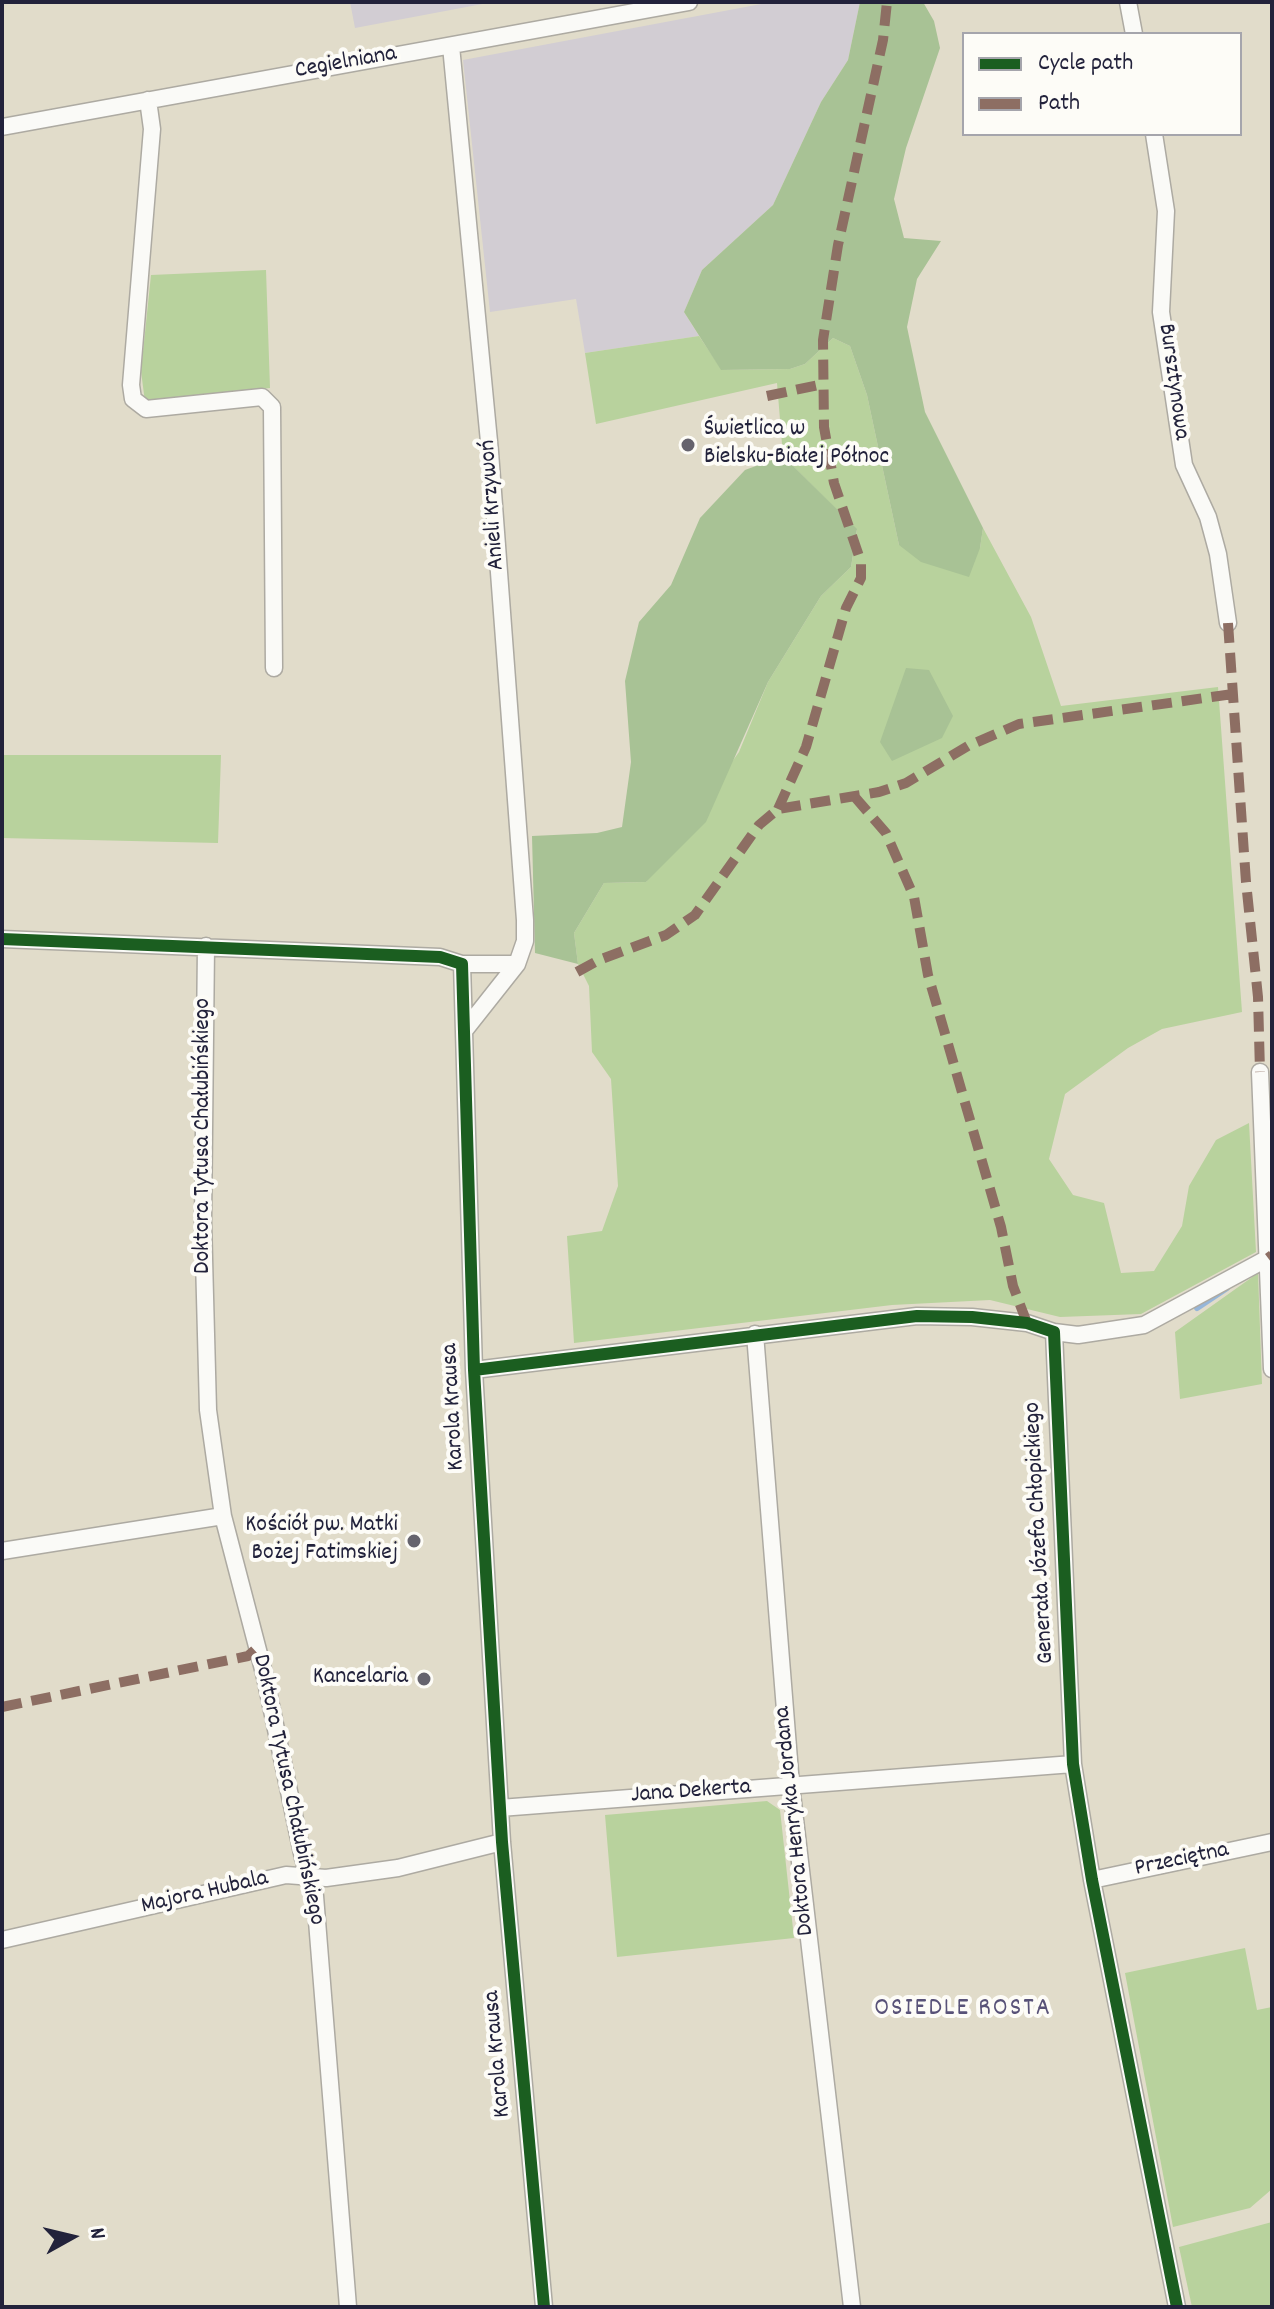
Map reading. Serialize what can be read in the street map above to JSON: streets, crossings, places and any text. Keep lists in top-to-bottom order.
{
  "streets": {
    "street": [
      "Cegielniana",
      "Bursztynowa",
      "Anieli Krzywoń",
      "Doktora Tytusa Chałubińskiego",
      "Karola Krausa",
      "Generała Józefa Chłopickiego",
      "Jana Dekerta",
      "Doktora Henryka Jordana",
      "Przeciętna",
      "Majora Hubala"
    ]
  },
  "crossings": [
    ["Cegielniana", "Anieli Krzywoń"],
    ["Anieli Krzywoń", "Karola Krausa"],
    ["Doktora Tytusa Chałubińskiego", "Majora Hubala"],
    ["Karola Krausa", "Jana Dekerta"],
    ["Karola Krausa", "Majora Hubala"],
    ["Generała Józefa Chłopickiego", "Jana Dekerta"],
    ["Generała Józefa Chłopickiego", "Przeciętna"],
    ["Jana Dekerta", "Doktora Henryka Jordana"]
  ],
  "districts": ["OSIEDLE ROSTA"],
  "places": ["Świetlica w Bielsku-Białej Północ", "Kościół pw. Matki Bożej Fatimskiej", "Kancelaria"],
  "legend": ["Cycle path", "Path"],
  "north": "right"
}
